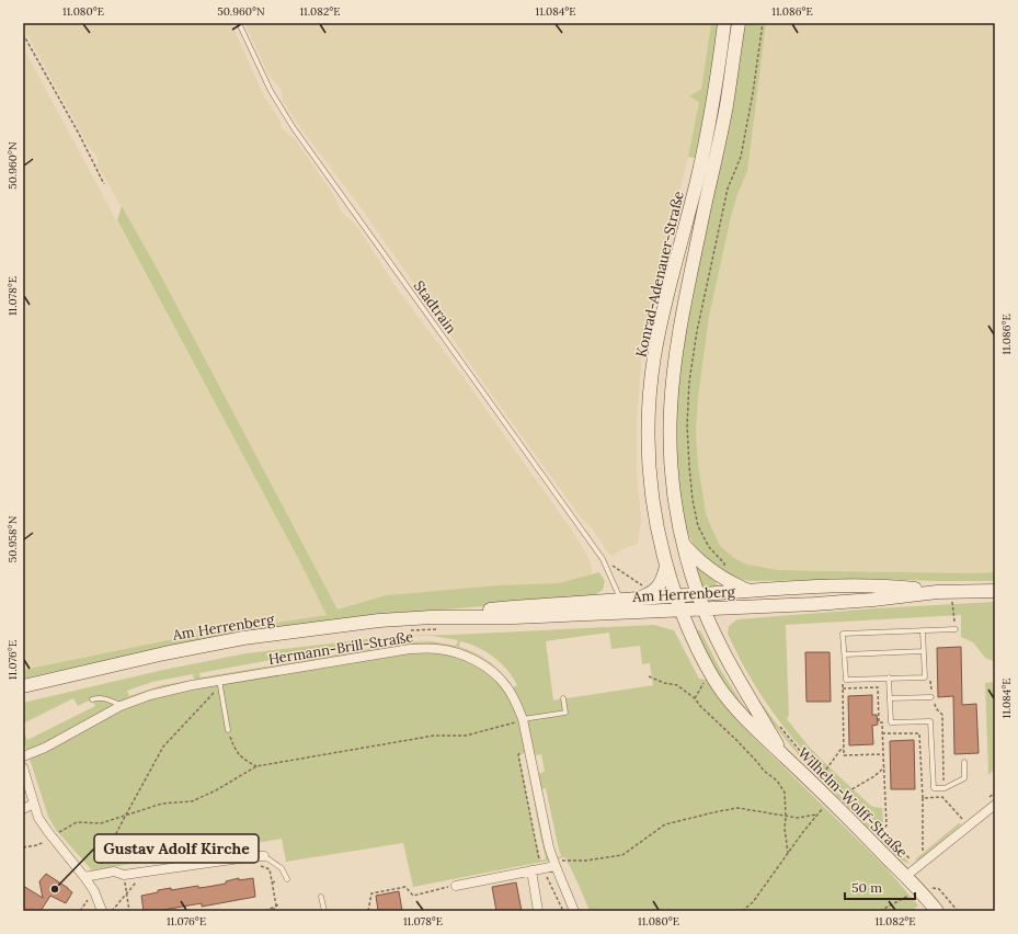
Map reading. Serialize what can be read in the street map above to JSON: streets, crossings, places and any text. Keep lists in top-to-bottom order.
{
  "streets": {
    "main road": ["Konrad-Adenauer-Straße", "Am Herrenberg", "Wilhelm-Wolff-Straße"],
    "street": ["Hermann-Brill-Straße"],
    "lane": ["Stadtrain"]
  },
  "crossings": [
    ["Konrad-Adenauer-Straße", "Am Herrenberg"],
    ["Konrad-Adenauer-Straße", "Wilhelm-Wolff-Straße"],
    ["Stadtrain", "Am Herrenberg"],
    ["Am Herrenberg", "Wilhelm-Wolff-Straße"]
  ],
  "places": ["Gustav Adolf Kirche"],
  "scale_bar": "50 m",
  "coordinates": [
    "11.080°E",
    "50.960°N",
    "11.082°E",
    "11.084°E",
    "11.086°E",
    "11.078°E",
    "50.958°N",
    "11.076°E"
  ]
}
